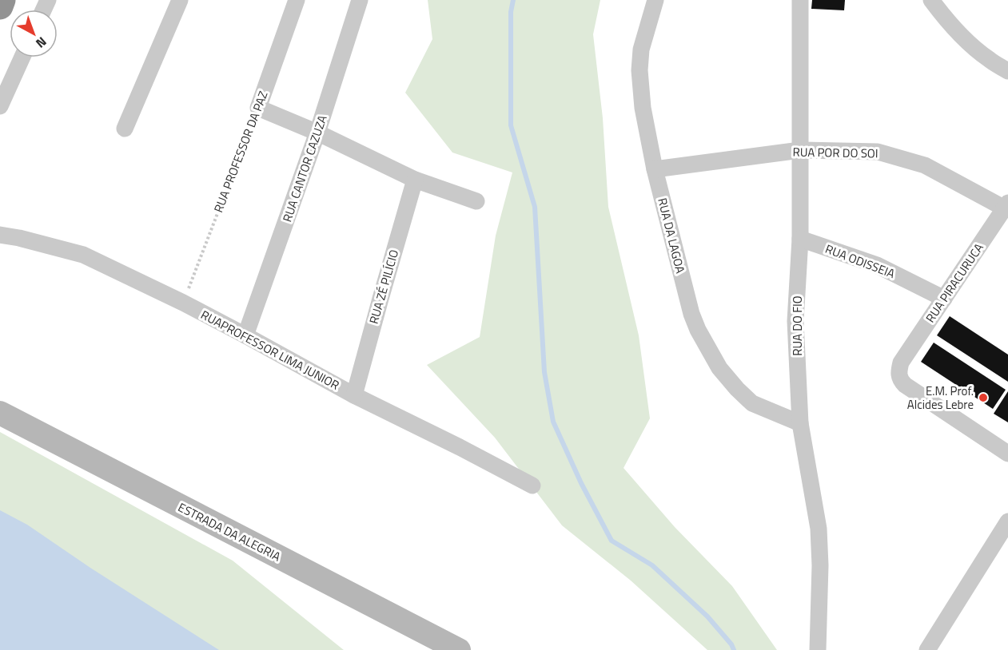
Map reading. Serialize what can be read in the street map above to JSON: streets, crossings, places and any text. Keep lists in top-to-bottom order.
{
  "streets": {
    "street": [
      "RUA PROFESSOR DA PAZ",
      "RUA POR DO SOI",
      "RUA CANTOR CAZUZA",
      "RUA DA LAGOA",
      "RUA ODISSEIA",
      "RUA PIRACURUCA",
      "RUA ZÉ PILÍCIO",
      "RUA DO FIO",
      "RUAPROFESSOR LIMA JUNIOR",
      "ESTRADA DA ALEGRIA"
    ]
  },
  "crossings": [
    ["RUA PROFESSOR DA PAZ", "RUAPROFESSOR LIMA JUNIOR"],
    ["RUA POR DO SOI", "RUA DA LAGOA"],
    ["RUA POR DO SOI", "RUA PIRACURUCA"],
    ["RUA POR DO SOI", "RUA DO FIO"],
    ["RUA CANTOR CAZUZA", "RUAPROFESSOR LIMA JUNIOR"],
    ["RUA DA LAGOA", "RUA DO FIO"],
    ["RUA ODISSEIA", "RUA PIRACURUCA"],
    ["RUA ODISSEIA", "RUA DO FIO"],
    ["RUA ZÉ PILÍCIO", "RUAPROFESSOR LIMA JUNIOR"]
  ],
  "places": ["E.M. Prof. Alcides Lebre"],
  "north": "bottom right"
}
